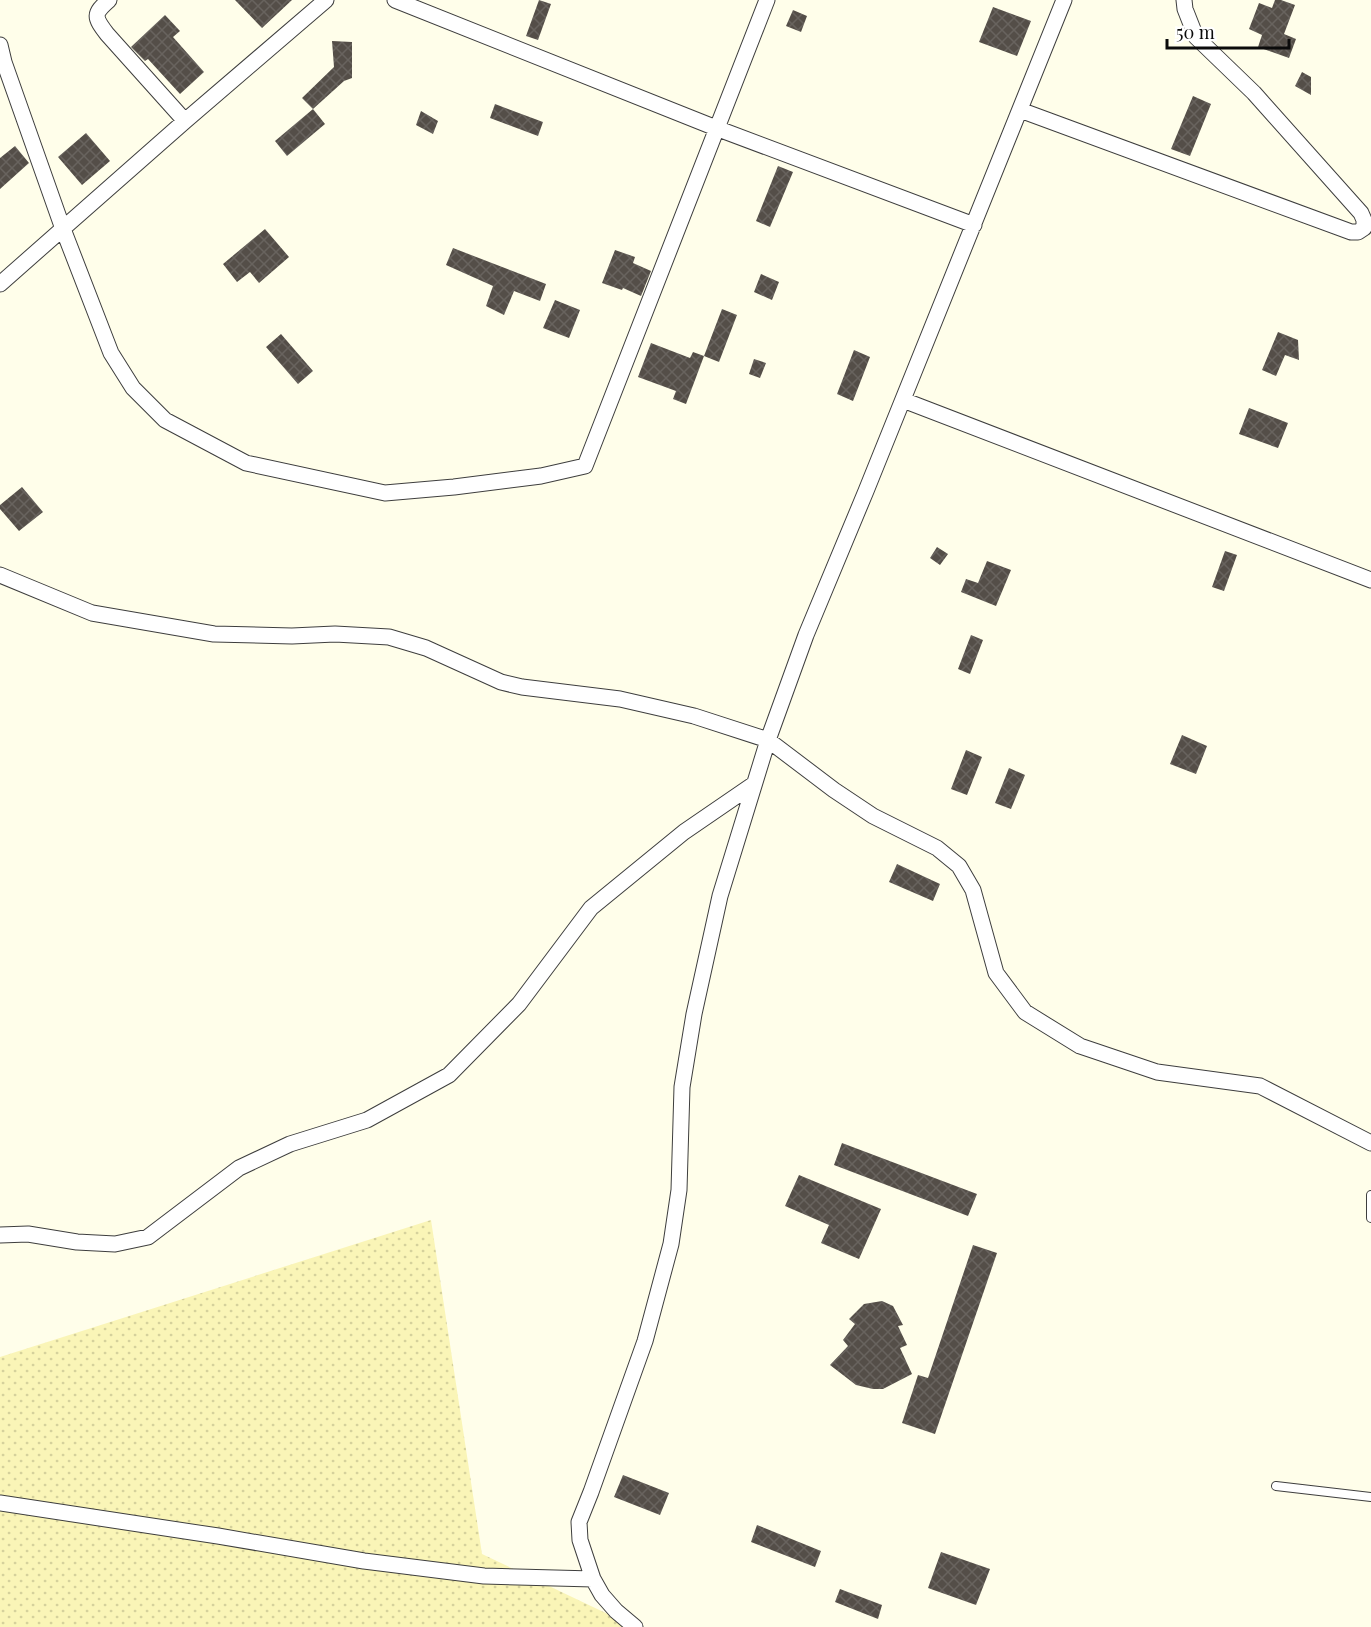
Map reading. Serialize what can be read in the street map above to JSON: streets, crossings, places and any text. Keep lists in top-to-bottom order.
{
  "scale_bar": "50 m"
}
